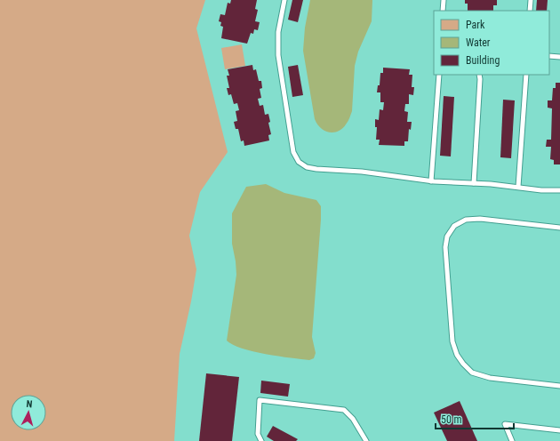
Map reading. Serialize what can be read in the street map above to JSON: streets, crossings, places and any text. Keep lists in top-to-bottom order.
{
  "legend": ["Park", "Water", "Building"],
  "scale_bar": "50 m",
  "north": "top"
}
